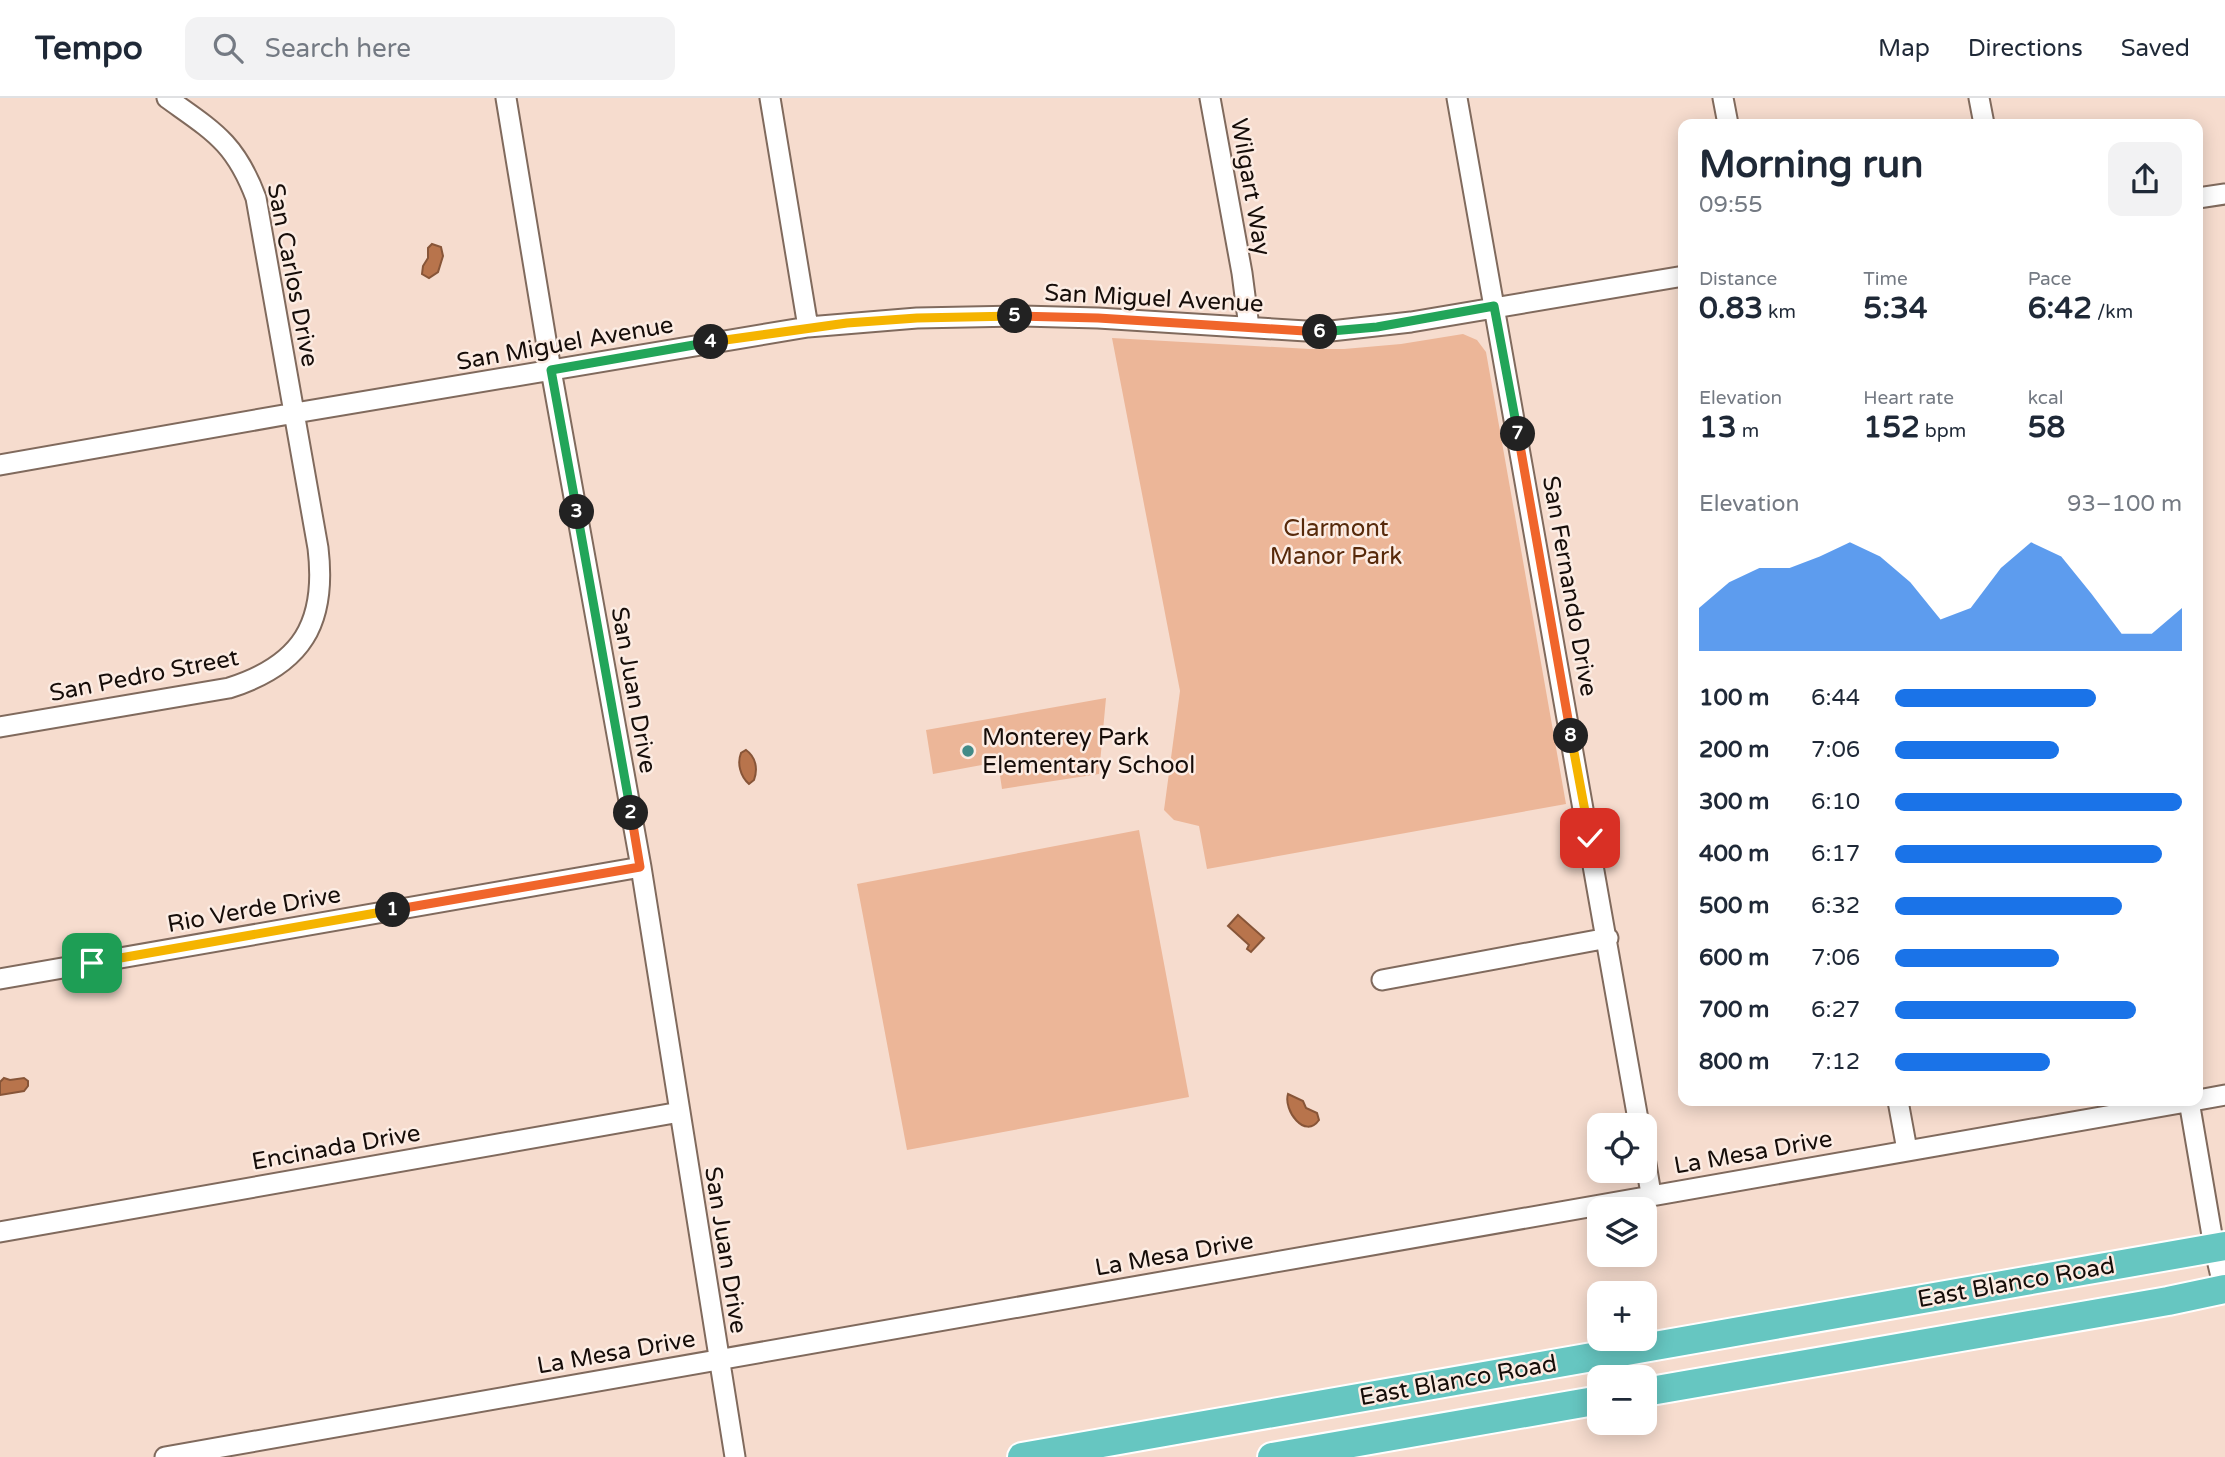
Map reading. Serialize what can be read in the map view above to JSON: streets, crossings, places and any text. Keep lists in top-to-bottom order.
{
  "streets": {
    "highway": ["East Blanco Road"],
    "street": [
      "Wilgart Way",
      "San Carlos Drive",
      "San Miguel Avenue",
      "San Fernando Drive",
      "San Pedro Street",
      "San Juan Drive",
      "Rio Verde Drive",
      "Encinada Drive",
      "La Mesa Drive"
    ]
  },
  "crossings": [
    ["Wilgart Way", "San Miguel Avenue"],
    ["San Carlos Drive", "San Miguel Avenue"],
    ["San Carlos Drive", "San Pedro Street"],
    ["San Miguel Avenue", "San Fernando Drive"],
    ["San Miguel Avenue", "San Pedro Street"],
    ["San Miguel Avenue", "San Juan Drive"],
    ["San Juan Drive", "Rio Verde Drive"],
    ["San Juan Drive", "Encinada Drive"],
    ["San Juan Drive", "La Mesa Drive"]
  ],
  "parks": ["Clarmont Manor Park"],
  "places": ["Monterey Park Elementary School"],
  "page": {
    "header": "Tempo",
    "search": "Search here",
    "nav": ["Map", "Directions", "Saved"],
    "heading": ["Morning run", "09:55"],
    "stats": [
      ["Distance", "0.83 km"],
      ["Time", "5:34"],
      ["Pace", "6:42 /km"],
      ["Elevation", "13 m"],
      ["Heart rate", "152 bpm"],
      ["kcal", "58"]
    ],
    "pins": [
      "5",
      "6",
      "4",
      "7",
      "3",
      "8",
      "2",
      "1"
    ],
    "chart": ["Elevation", "93–100 m"],
    "list": [
      {
        "name": "100 m",
        "note": "6:44"
      },
      {
        "name": "200 m",
        "note": "7:06"
      },
      {
        "name": "300 m",
        "note": "6:10"
      },
      {
        "name": "400 m",
        "note": "6:17"
      },
      {
        "name": "500 m",
        "note": "6:32"
      },
      {
        "name": "600 m",
        "note": "7:06"
      },
      {
        "name": "700 m",
        "note": "6:27"
      },
      {
        "name": "800 m",
        "note": "7:12"
      }
    ],
    "map_buttons": ["+", "−"]
  }
}
